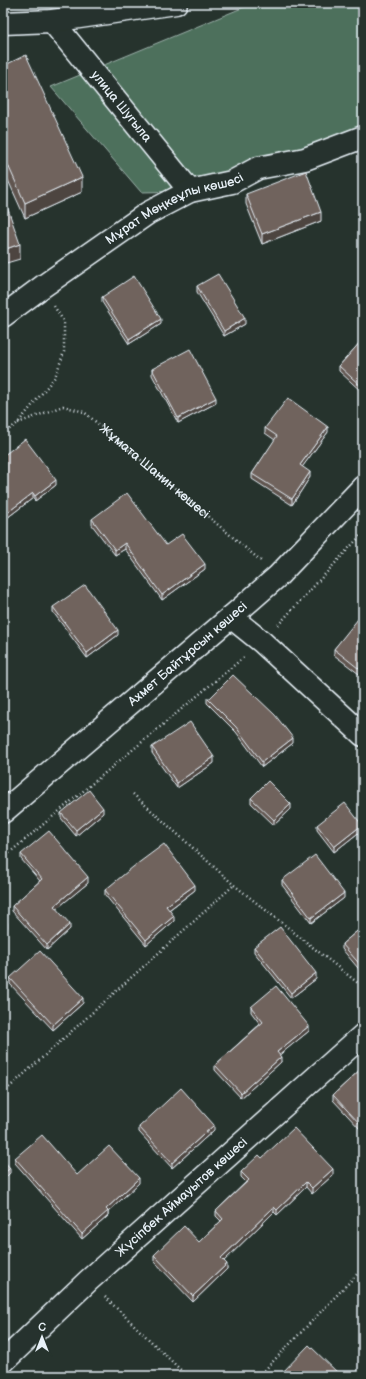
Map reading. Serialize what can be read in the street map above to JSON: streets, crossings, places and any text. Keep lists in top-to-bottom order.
{
  "streets": {
    "street": [
      "улица Шугыла",
      "Мұрат Мөңкеұлы көшесі",
      "Ахмет Байтұрсын көшесі",
      "Жүсіпбек Аймауытов көшесі"
    ],
    "path": ["Жұмата Шанин көшесі"]
  },
  "crossings": [
    ["улица Шугыла", "Мұрат Мөңкеұлы көшесі"],
    ["Жұмата Шанин көшесі", "Ахмет Байтұрсын көшесі"]
  ],
  "north": "top"
}
